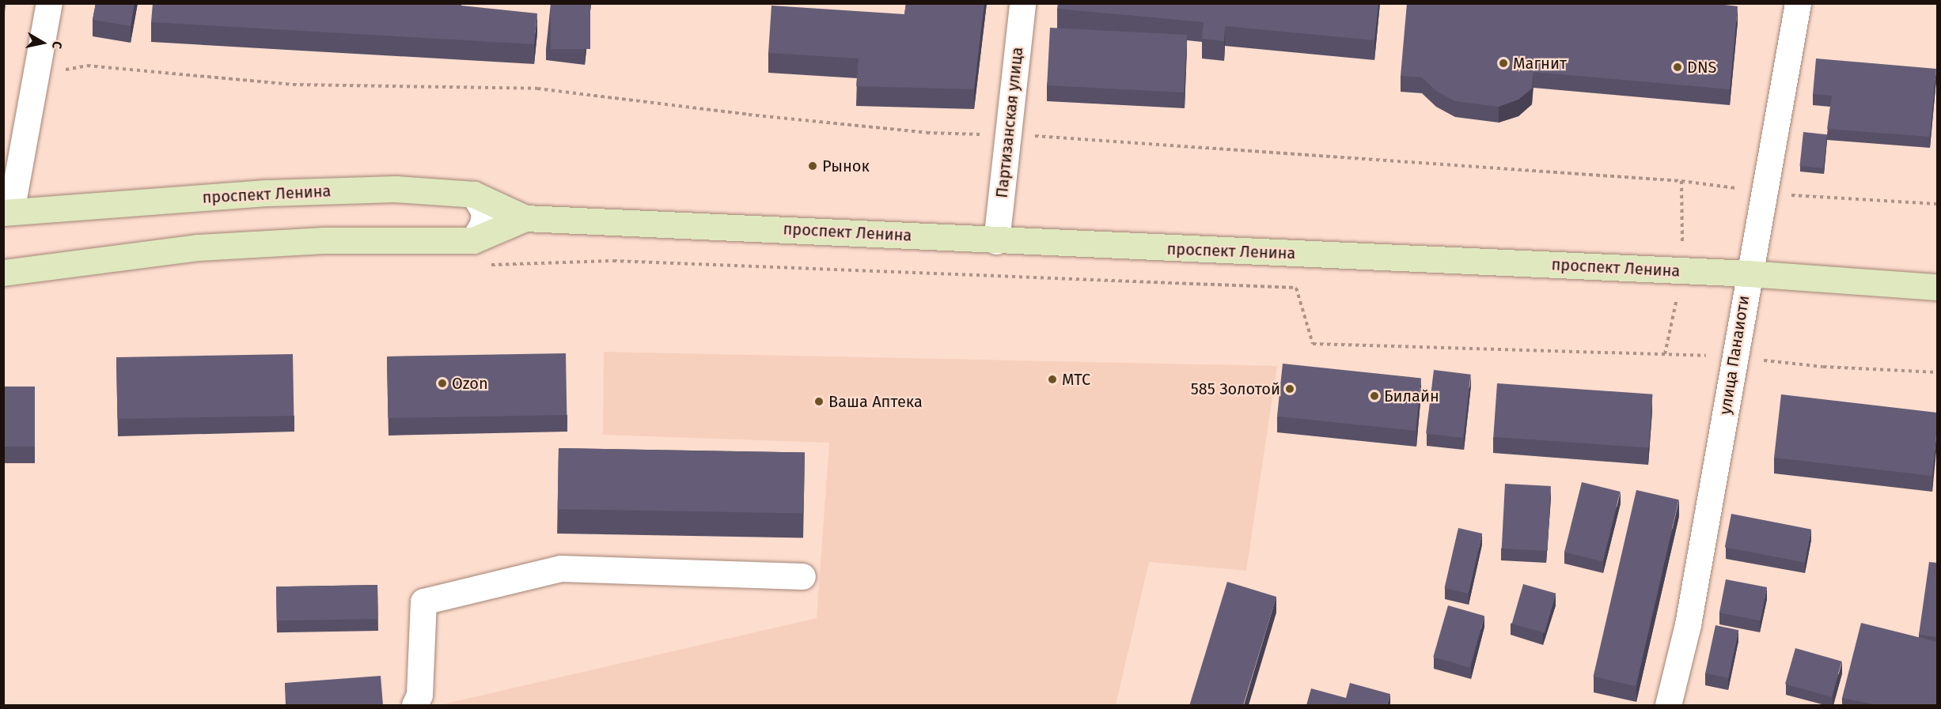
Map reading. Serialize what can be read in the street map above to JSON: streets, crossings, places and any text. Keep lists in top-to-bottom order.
{
  "streets": {
    "main road": ["проспект Ленина"],
    "street": ["Партизанская улица", "улица Панаиоти"]
  },
  "crossings": [
    ["Партизанская улица", "проспект Ленина"],
    ["проспект Ленина", "улица Панаиоти"]
  ],
  "places": [
    "Магнит",
    "DNS",
    "Рынок",
    "МТС",
    "Ozon",
    "585 Золотой",
    "Билайн",
    "Ваша Аптека"
  ],
  "north": "right"
}
